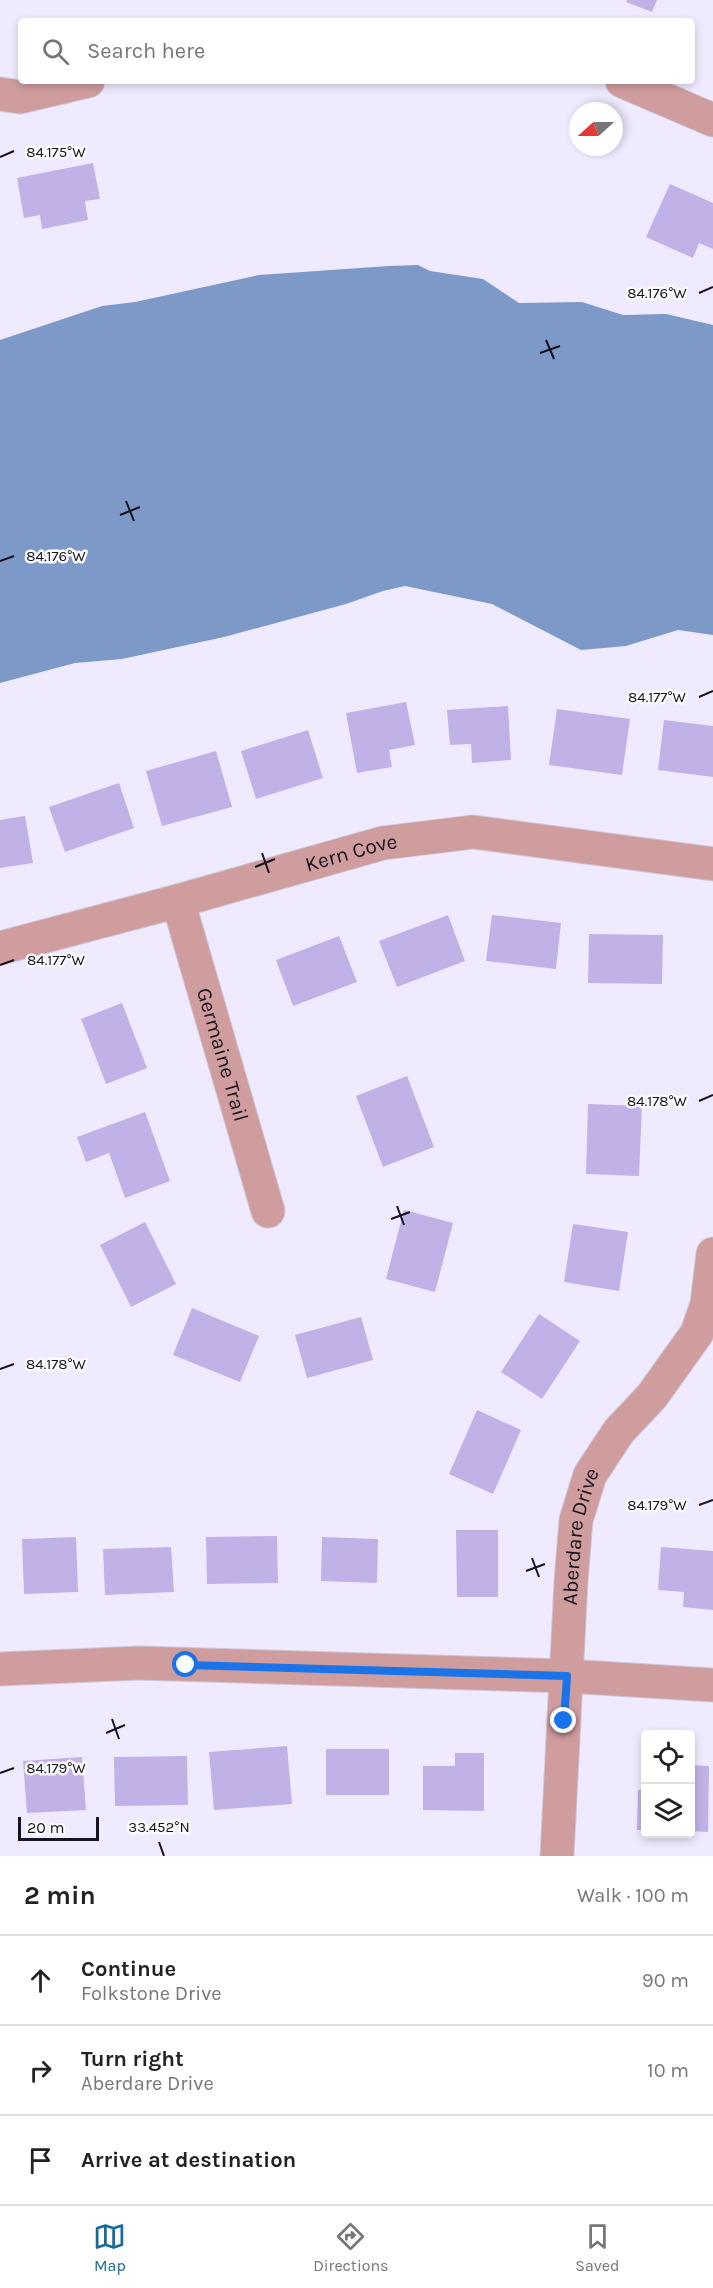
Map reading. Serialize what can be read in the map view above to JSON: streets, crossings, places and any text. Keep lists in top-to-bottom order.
{
  "streets": {
    "street": ["Kern Cove", "Germaine Trail", "Aberdare Drive"]
  },
  "crossings": [
    ["Kern Cove", "Germaine Trail"]
  ],
  "scale_bar": "20 m",
  "north": "left",
  "page": {
    "search": "Search here",
    "scale": "20 m",
    "heading": ["2 min", "Walk · 100 m"],
    "list": [
      ["Continue", "Folkstone Drive", "90 m"],
      ["Turn right", "Aberdare Drive", "10 m"],
      "Arrive at destination"
    ],
    "nav": ["Map", "Directions", "Saved"]
  },
  "coordinates": [
    "84.175°W",
    "84.176°W",
    "84.177°W",
    "84.178°W",
    "84.179°W",
    "33.452°N"
  ]
}
